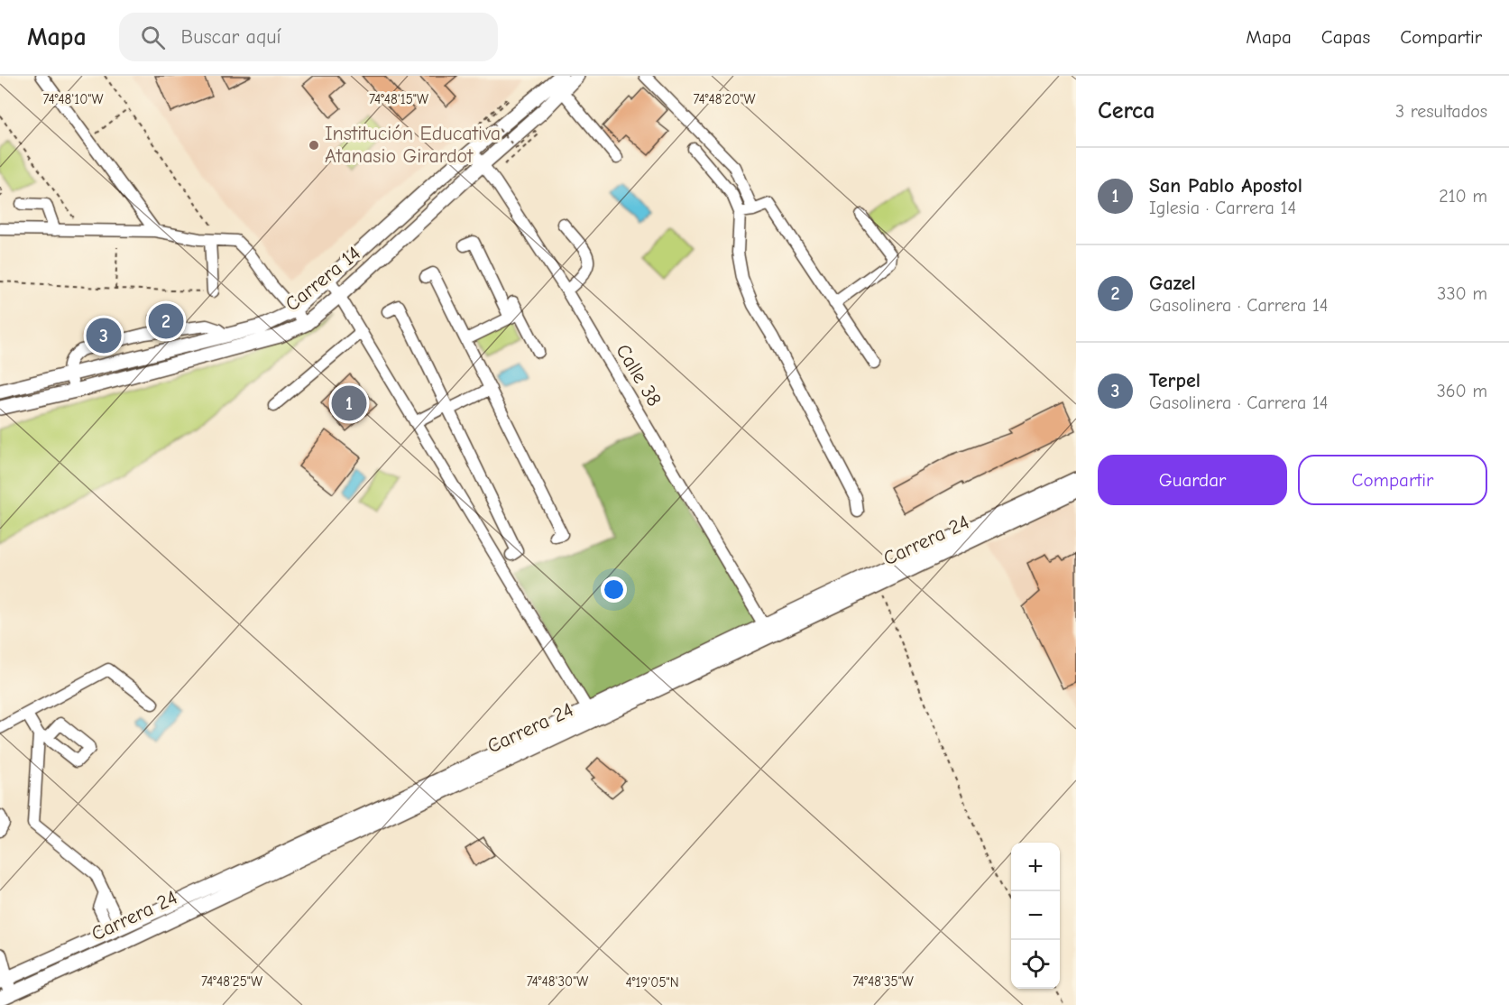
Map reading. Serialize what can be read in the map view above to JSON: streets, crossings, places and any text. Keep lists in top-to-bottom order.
{
  "streets": {
    "main road": ["Carrera 14", "Carrera 24"],
    "street": ["Calle 38"]
  },
  "crossings": [
    ["Carrera 14", "Calle 38"],
    ["Calle 38", "Carrera 24"]
  ],
  "places": ["Institución Educativa Atanasio Girardot"],
  "page": {
    "header": "Mapa",
    "search": "Buscar aquí",
    "nav": ["Mapa", "Capas", "Compartir"],
    "heading": ["Cerca", "3 resultados"],
    "list": [
      {
        "mark": "1",
        "name": "San Pablo Apostol",
        "note": "Iglesia · Carrera 14",
        "value": "210 m"
      },
      {
        "mark": "2",
        "name": "Gazel",
        "note": "Gasolinera · Carrera 14",
        "value": "330 m"
      },
      {
        "mark": "3",
        "name": "Terpel",
        "note": "Gasolinera · Carrera 14",
        "value": "360 m"
      }
    ],
    "pins": ["2", "3", "1"],
    "buttons": ["Guardar", "Compartir"],
    "map_buttons": ["+", "−"]
  },
  "coordinates": [
    "74°48'10\"W",
    "74°48'15\"W",
    "74°48'20\"W",
    "74°48'25\"W",
    "74°48'30\"W",
    "74°48'35\"W",
    "4°19'05\"N"
  ]
}
